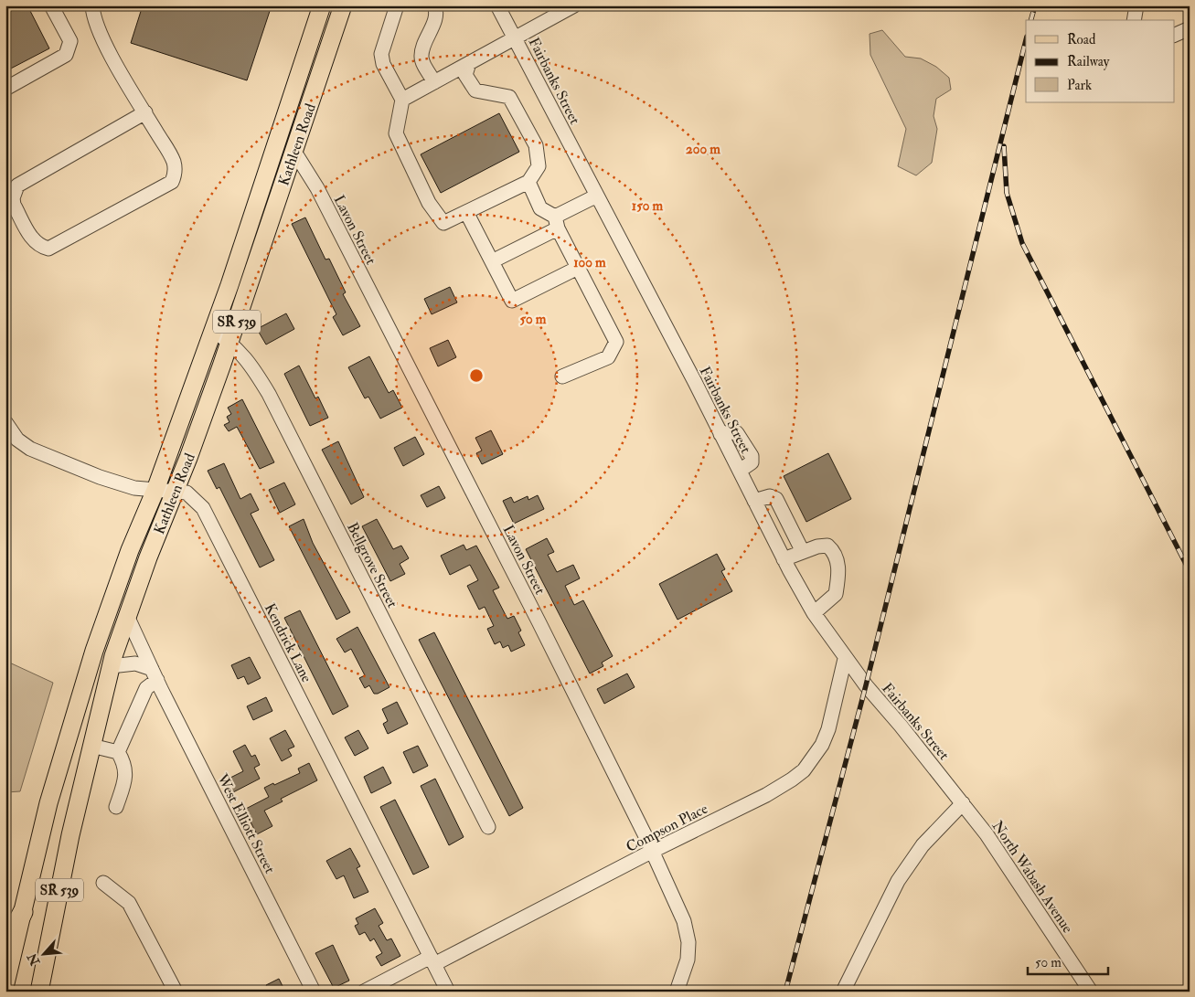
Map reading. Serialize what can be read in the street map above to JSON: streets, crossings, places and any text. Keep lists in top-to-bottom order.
{
  "streets": {
    "main road": ["Kathleen Road", "SR 539"],
    "street": [
      "Fairbanks Street",
      "Lavon Street",
      "Bellgrove Street",
      "Kendrick Lane",
      "West Elliott Street",
      "Compson Place",
      "North Wabash Avenue"
    ]
  },
  "crossings": [
    ["Fairbanks Street", "Compson Place"],
    ["Fairbanks Street", "North Wabash Avenue"],
    ["Kathleen Road", "Lavon Street"],
    ["Kathleen Road", "Bellgrove Street"],
    ["Kathleen Road", "Kendrick Lane"],
    ["Kathleen Road", "West Elliott Street"],
    ["Lavon Street", "Compson Place"],
    ["Kendrick Lane", "Compson Place"]
  ],
  "legend": ["Road", "Railway", "Park"],
  "scale_bar": "50 m",
  "north": "bottom left",
  "rings": [
    "200 m",
    "150 m",
    "100 m",
    "50 m"
  ]
}
